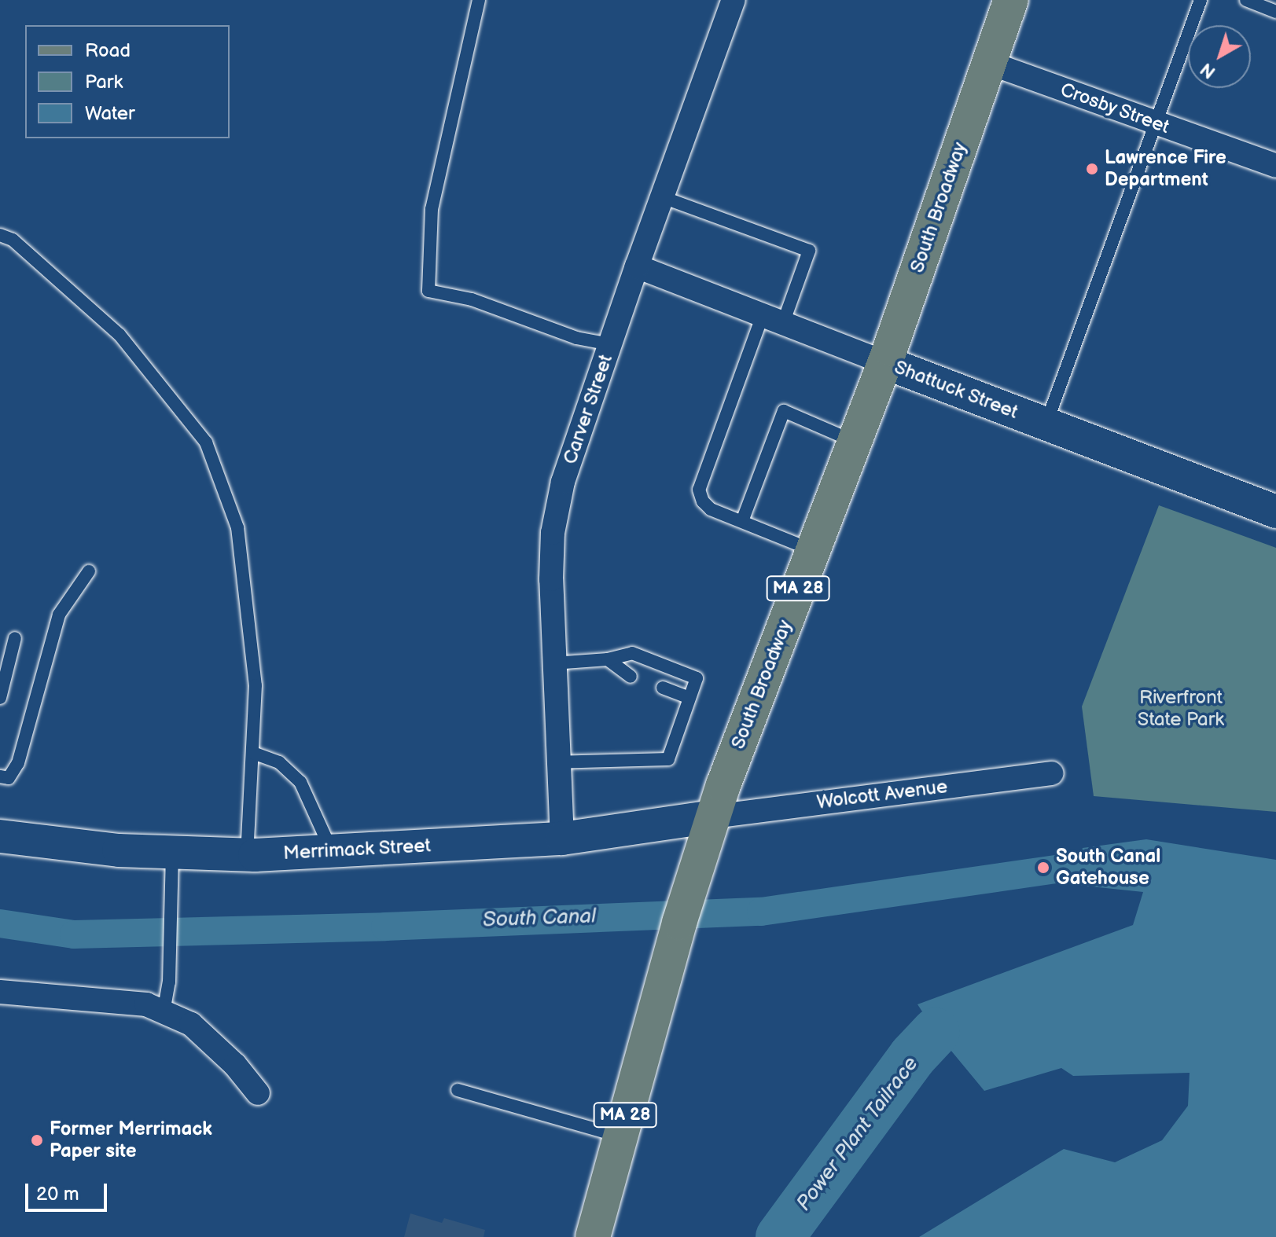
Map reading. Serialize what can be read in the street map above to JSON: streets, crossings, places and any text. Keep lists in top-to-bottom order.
{
  "streets": {
    "main road": [
      "South Broadway",
      "Shattuck Street",
      "MA 28",
      "Merrimack Street"
    ],
    "street": ["Crosby Street", "Carver Street", "Wolcott Avenue"]
  },
  "crossings": [
    ["Crosby Street", "South Broadway"],
    ["South Broadway", "Shattuck Street"],
    ["South Broadway", "Wolcott Avenue"],
    ["South Broadway", "Merrimack Street"],
    ["Shattuck Street", "Carver Street"],
    ["Carver Street", "Merrimack Street"],
    ["Wolcott Avenue", "Merrimack Street"]
  ],
  "water": ["South Canal", "Power Plant Tailrace"],
  "parks": ["Riverfront State Park"],
  "places": ["Lawrence Fire Department", "South Canal Gatehouse", "Former Merrimack Paper site"],
  "legend": ["Road", "Park", "Water"],
  "scale_bar": "20 m",
  "north": "bottom left"
}
